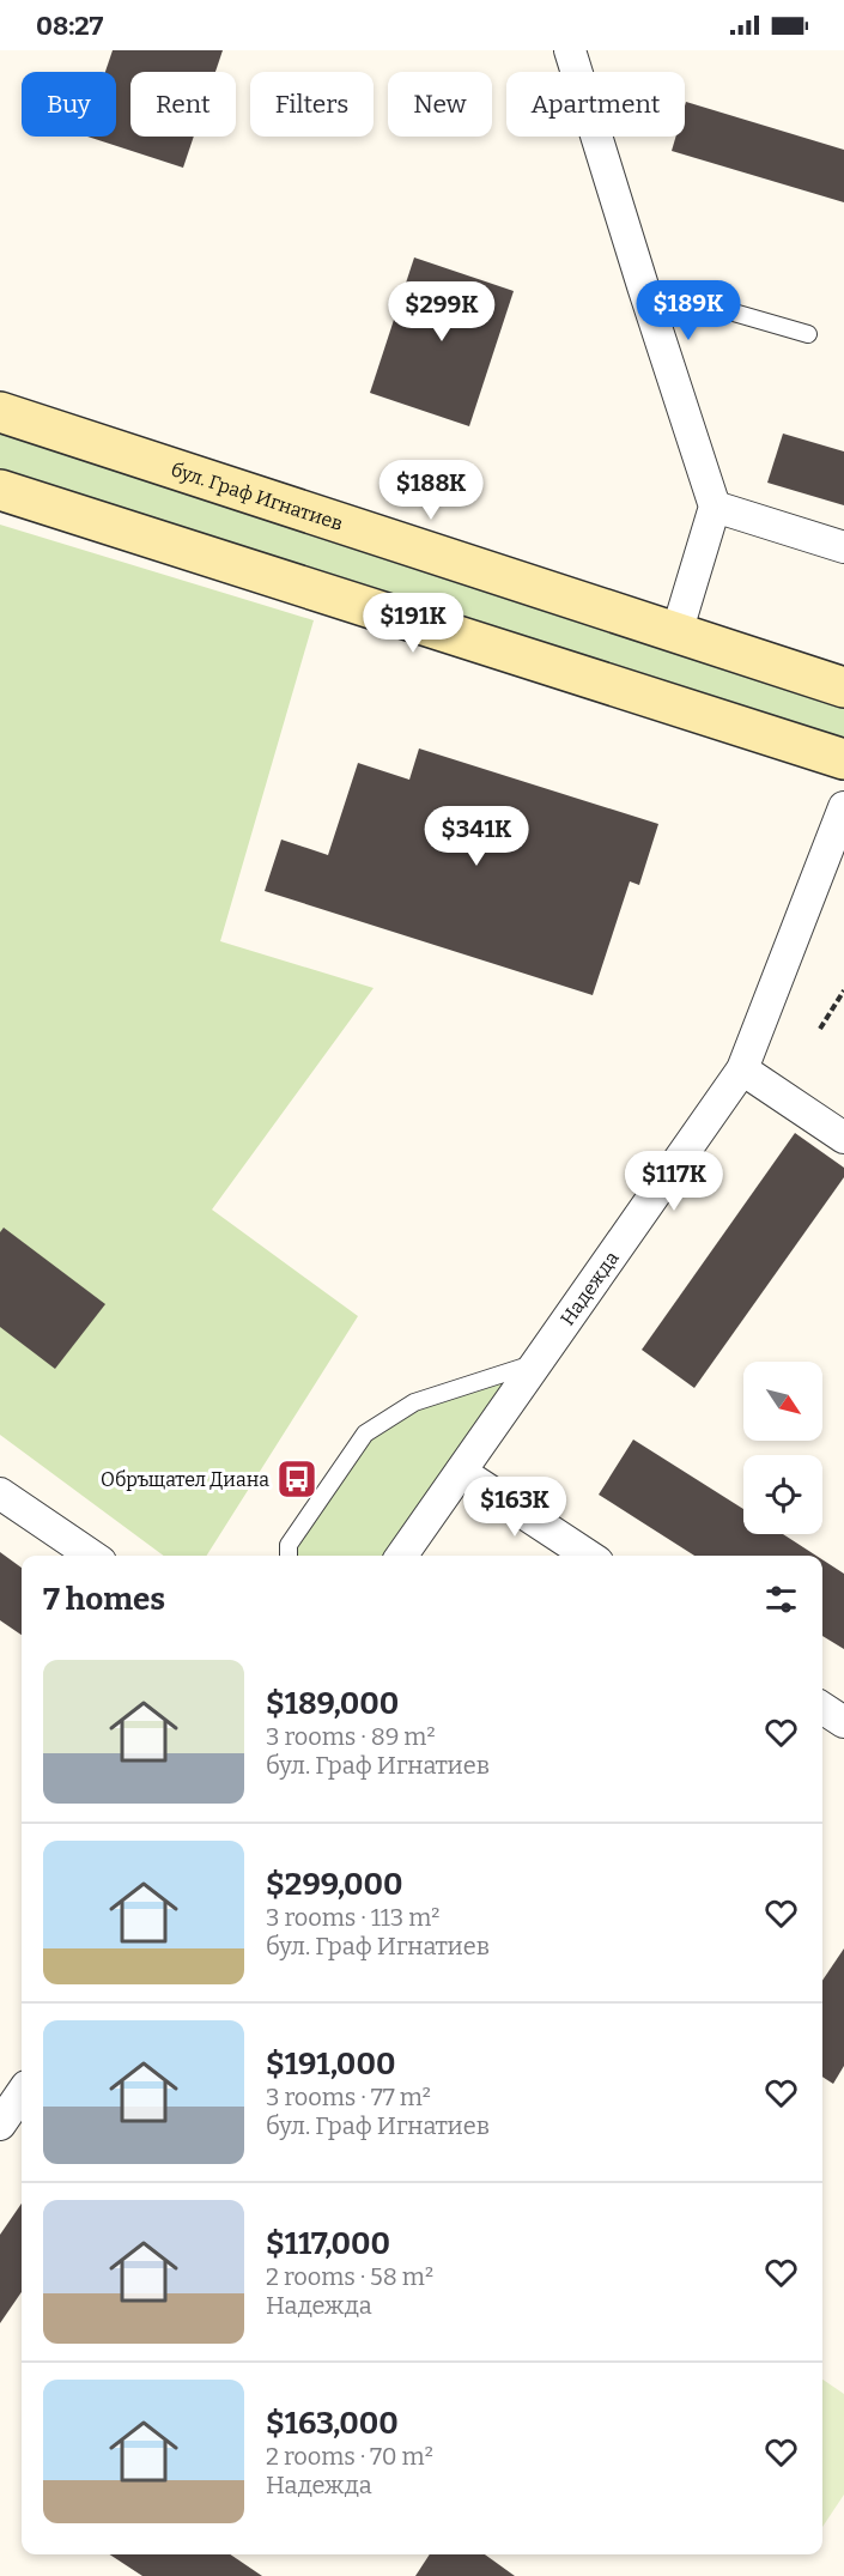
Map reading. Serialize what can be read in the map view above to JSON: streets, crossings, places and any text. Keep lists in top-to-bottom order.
{
  "streets": {
    "main road": ["бул. Граф Игнатиев"],
    "street": ["Надежда"]
  },
  "places": {
    "bus stop": ["Обръщател Диана"]
  },
  "north": "bottom right",
  "page": {
    "status": "08:27",
    "chip": [
      "Buy",
      "Rent",
      "Filters",
      "New",
      "Apartment"
    ],
    "price": [
      "$189K",
      "$299K",
      "$188K",
      "$191K",
      "$341K",
      "$117K",
      "$163K"
    ],
    "heading": "7 homes",
    "list": [
      {
        "name": "$189,000",
        "note": "3 rooms · 89 m² · бул. Граф Игнатиев"
      },
      {
        "name": "$299,000",
        "note": "3 rooms · 113 m² · бул. Граф Игнатиев"
      },
      {
        "name": "$191,000",
        "note": "3 rooms · 77 m² · бул. Граф Игнатиев"
      },
      {
        "name": "$117,000",
        "note": "2 rooms · 58 m² · Надежда"
      },
      {
        "name": "$163,000",
        "note": "2 rooms · 70 m² · Надежда"
      }
    ]
  }
}
